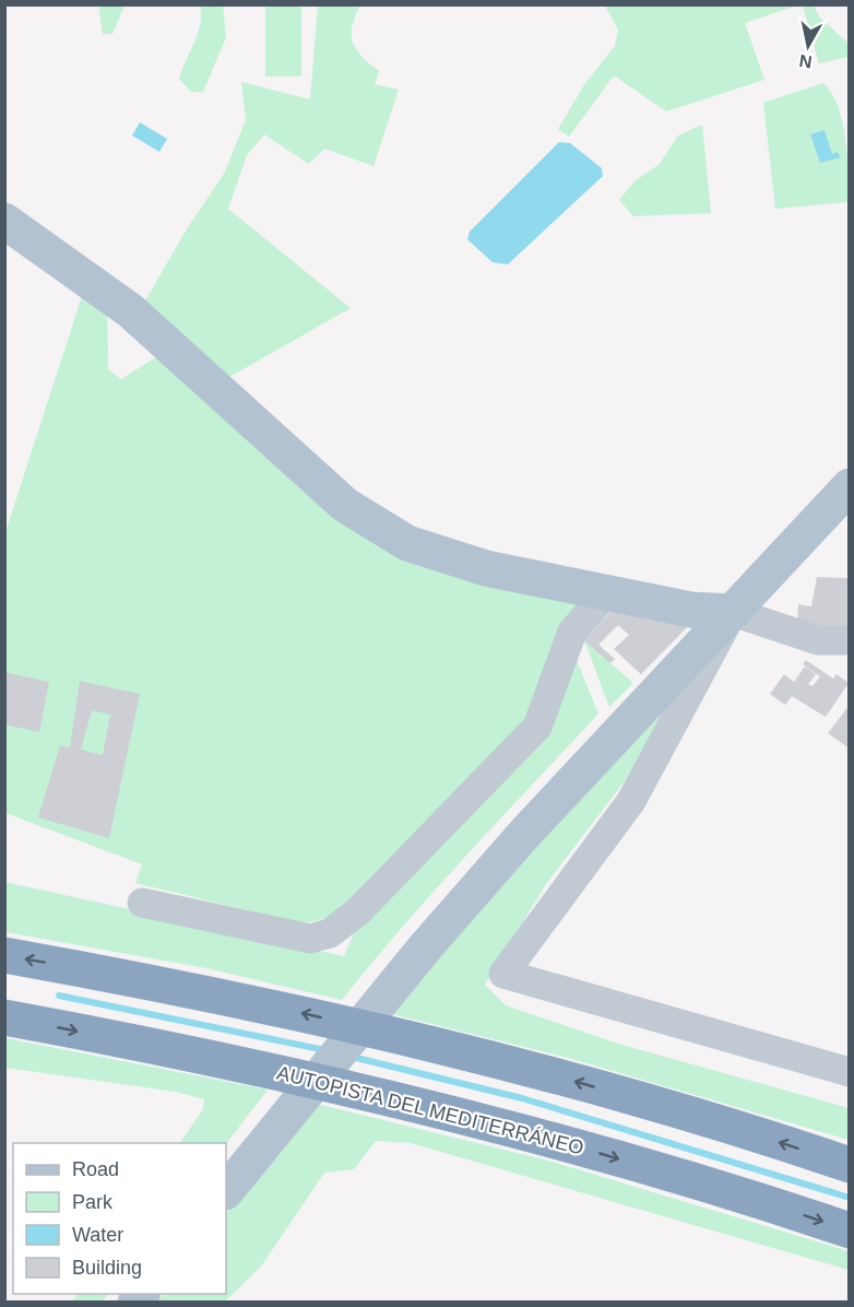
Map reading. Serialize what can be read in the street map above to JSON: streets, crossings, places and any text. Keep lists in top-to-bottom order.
{
  "streets": {
    "highway": ["AUTOPISTA DEL MEDITERRÁNEO"]
  },
  "legend": [
    "Road",
    "Park",
    "Water",
    "Building"
  ],
  "north": "bottom"
}
